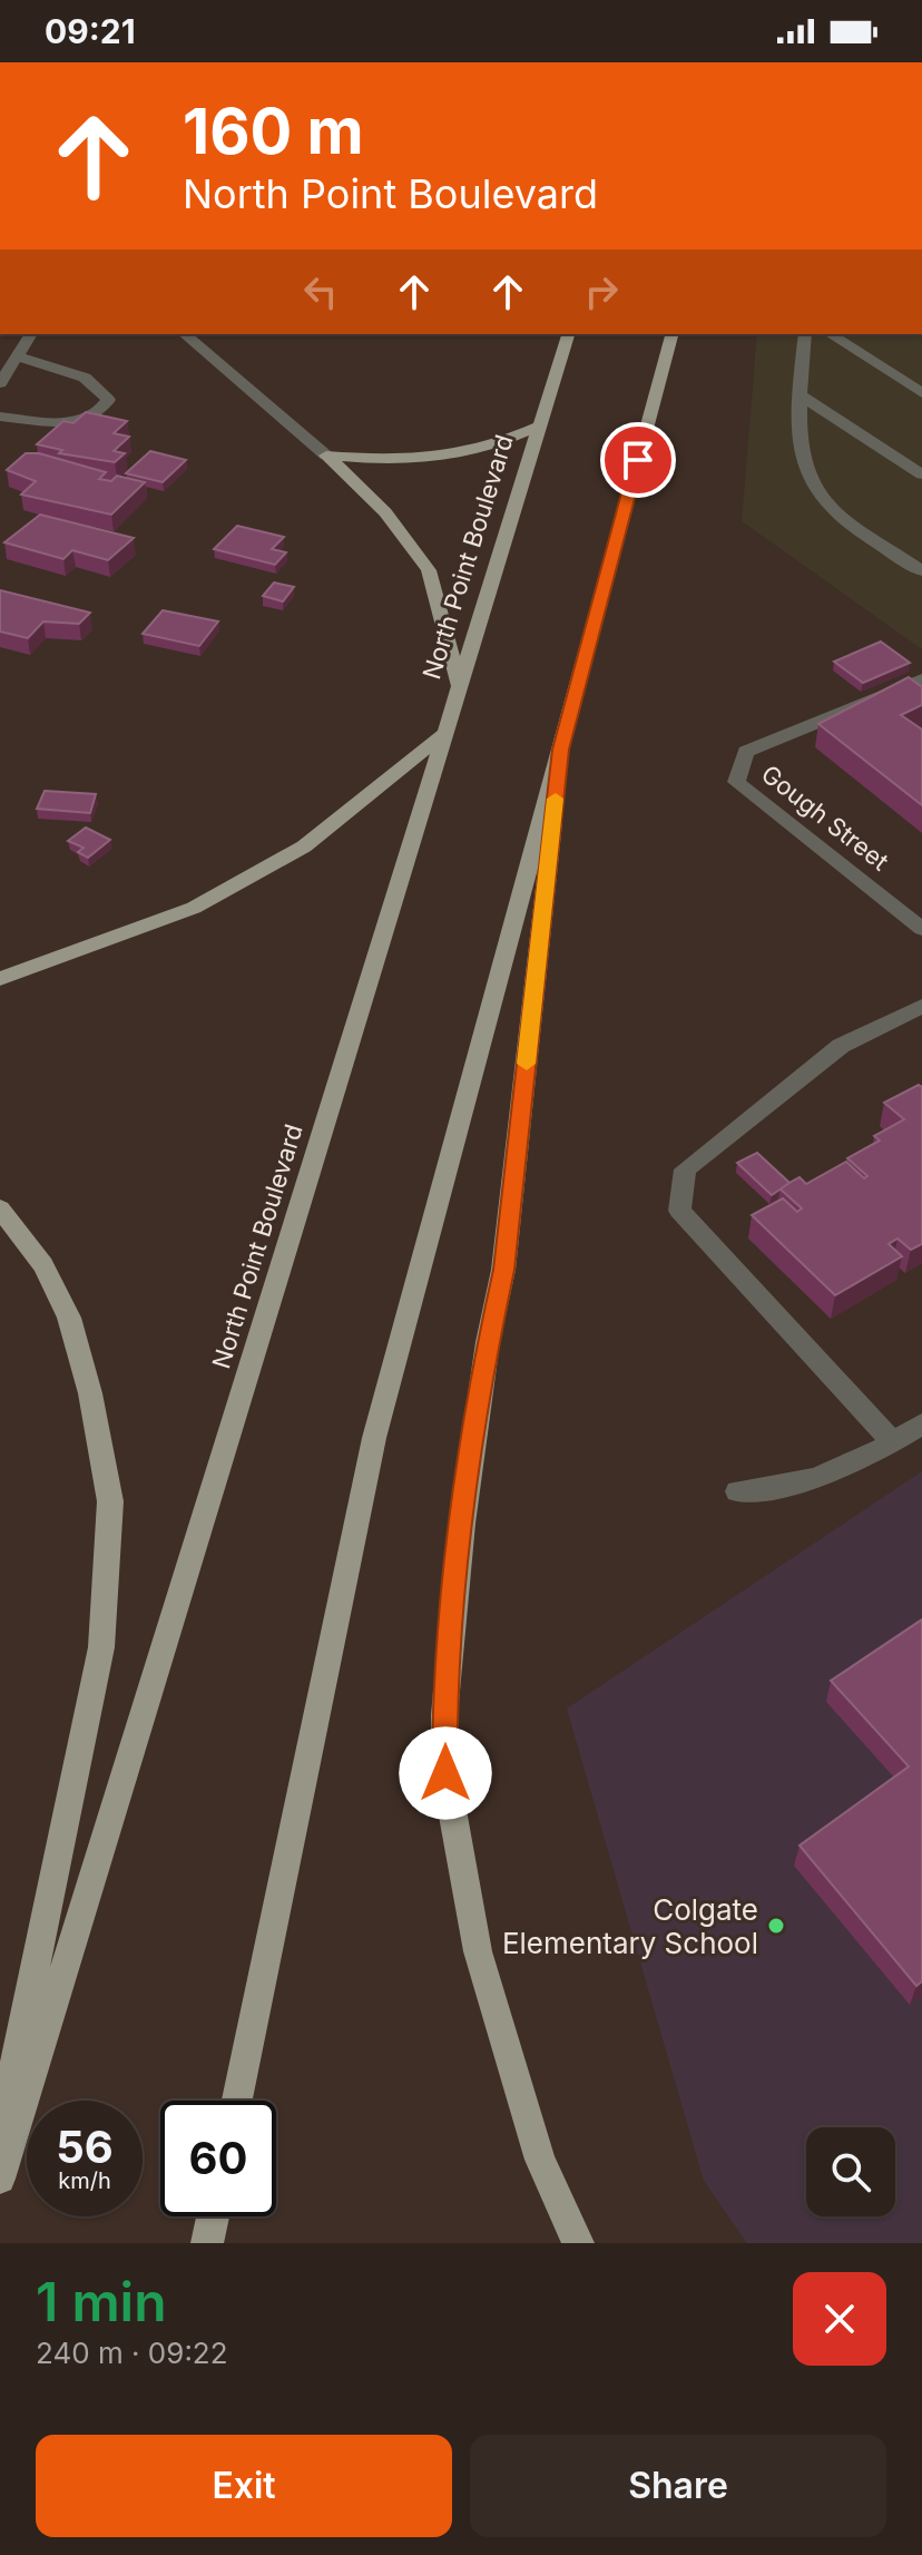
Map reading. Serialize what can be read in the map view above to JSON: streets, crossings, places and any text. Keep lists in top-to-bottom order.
{
  "streets": {
    "main road": ["North Point Boulevard"],
    "street": ["Gough Street"]
  },
  "places": ["Colgate Elementary School"],
  "page": {
    "status": "09:21",
    "turn": ["160 m", "North Point Boulevard"],
    "speed": "56 km/h",
    "limit": "60",
    "heading": ["1 min", "240 m · 09:22"],
    "buttons": ["Exit", "Share"]
  }
}
